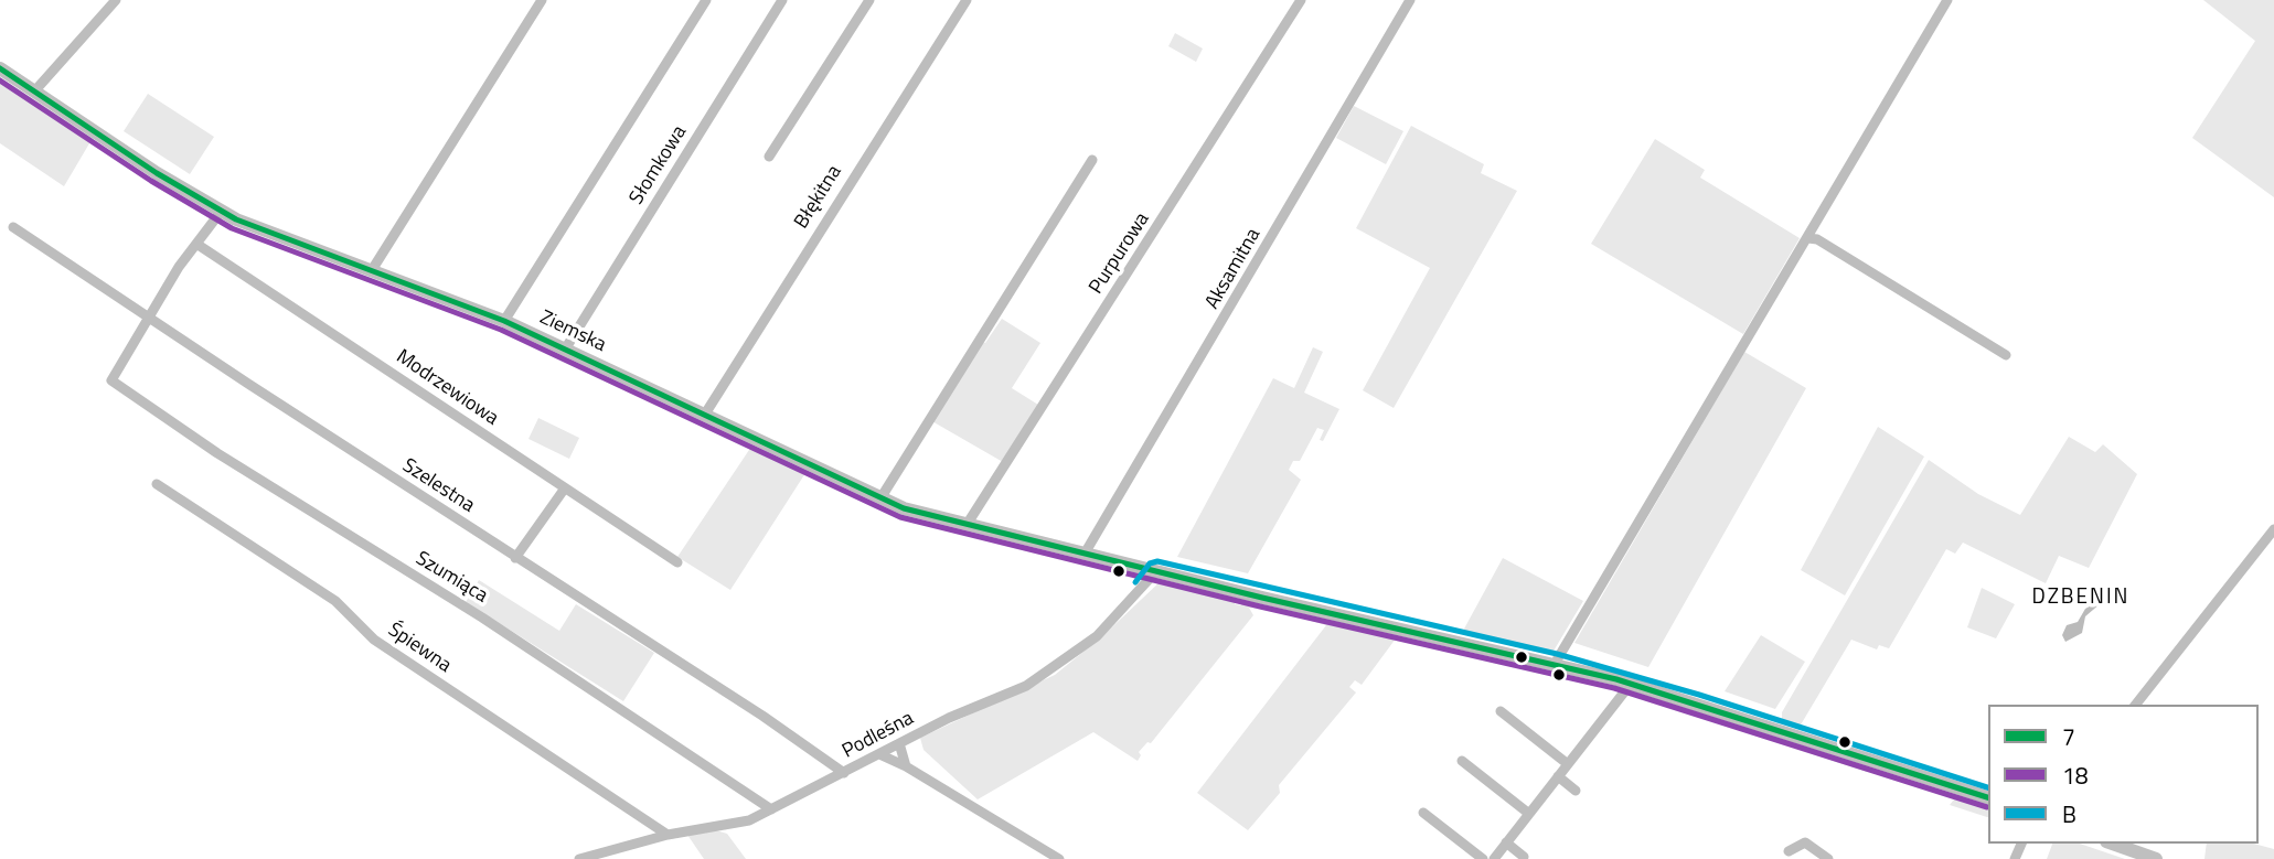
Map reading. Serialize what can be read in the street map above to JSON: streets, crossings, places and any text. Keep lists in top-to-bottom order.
{
  "streets": {
    "street": [
      "Słomkowa",
      "Błękitna",
      "Purpurowa",
      "Aksamitna",
      "Ziemska",
      "Modrzewiowa",
      "Szelestna",
      "Szumiąca",
      "Śpiewna",
      "Podleśna"
    ]
  },
  "crossings": [
    ["Słomkowa", "Ziemska"],
    ["Błękitna", "Ziemska"],
    ["Purpurowa", "Ziemska"],
    ["Aksamitna", "Ziemska"],
    ["Ziemska", "Podleśna"],
    ["Szelestna", "Szumiąca"],
    ["Szelestna", "Podleśna"],
    ["Szumiąca", "Podleśna"],
    ["Śpiewna", "Podleśna"]
  ],
  "districts": ["DZBENIN"],
  "lines": ["transit line 7", "transit line 18", "transit line B"],
  "legend": ["7", "18", "B"]
}
